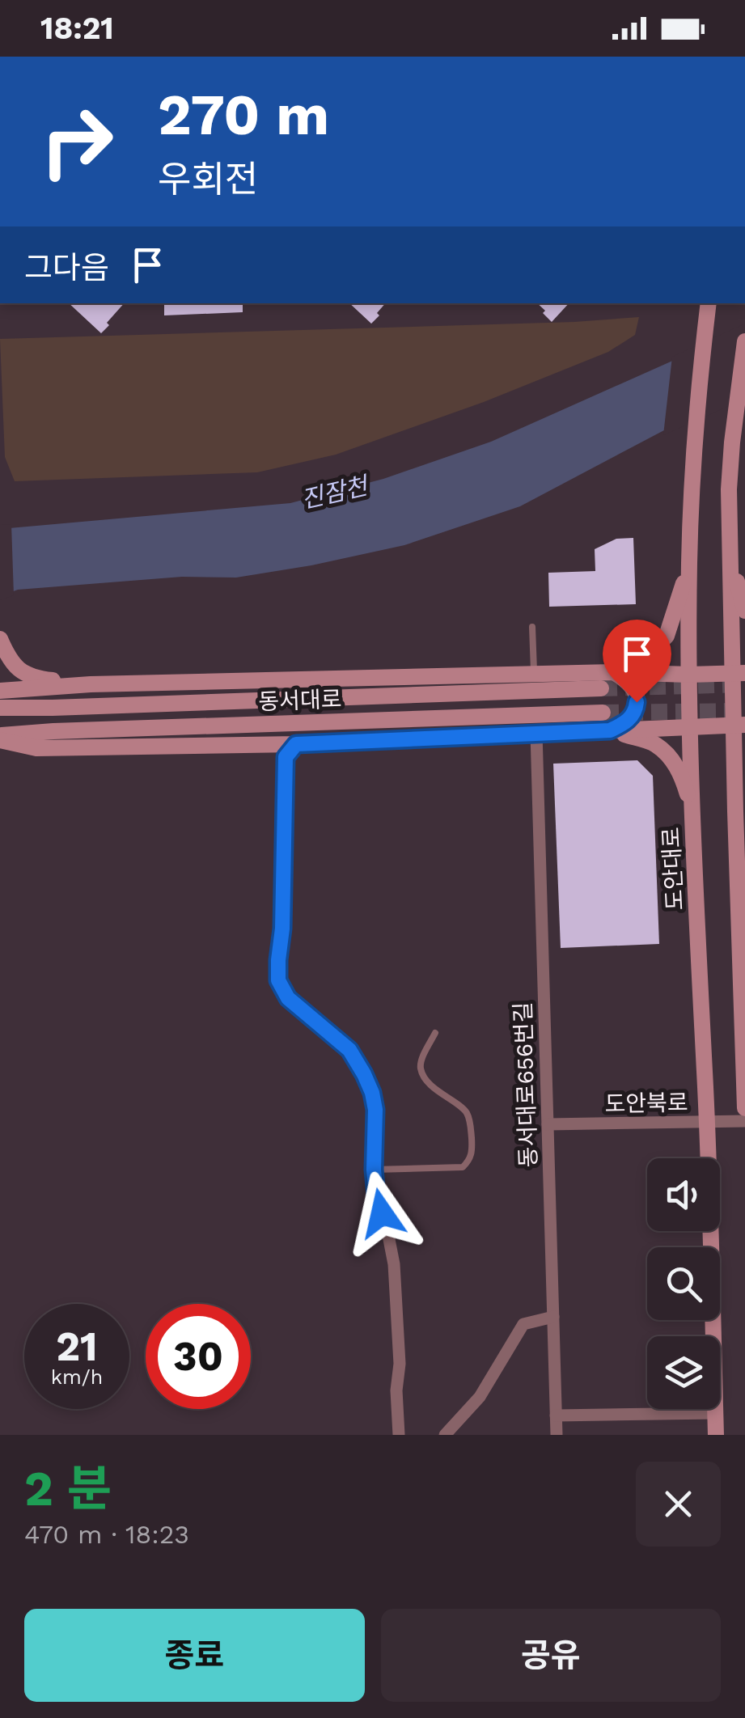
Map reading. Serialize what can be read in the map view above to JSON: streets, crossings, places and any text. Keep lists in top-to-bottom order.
{
  "streets": {
    "street": [
      "동서대로",
      "도안대로",
      "동서대로656번길",
      "도안북로"
    ]
  },
  "crossings": [
    ["도안대로", "도안북로"],
    ["동서대로656번길", "도안북로"]
  ],
  "water": ["진잠천"],
  "page": {
    "status": "18:21",
    "turn": ["270 m", "우회전"],
    "then": "그다음",
    "speed": "21 km/h",
    "limit": "30",
    "heading": ["2 분", "470 m · 18:23"],
    "buttons": ["종료", "공유"]
  }
}
